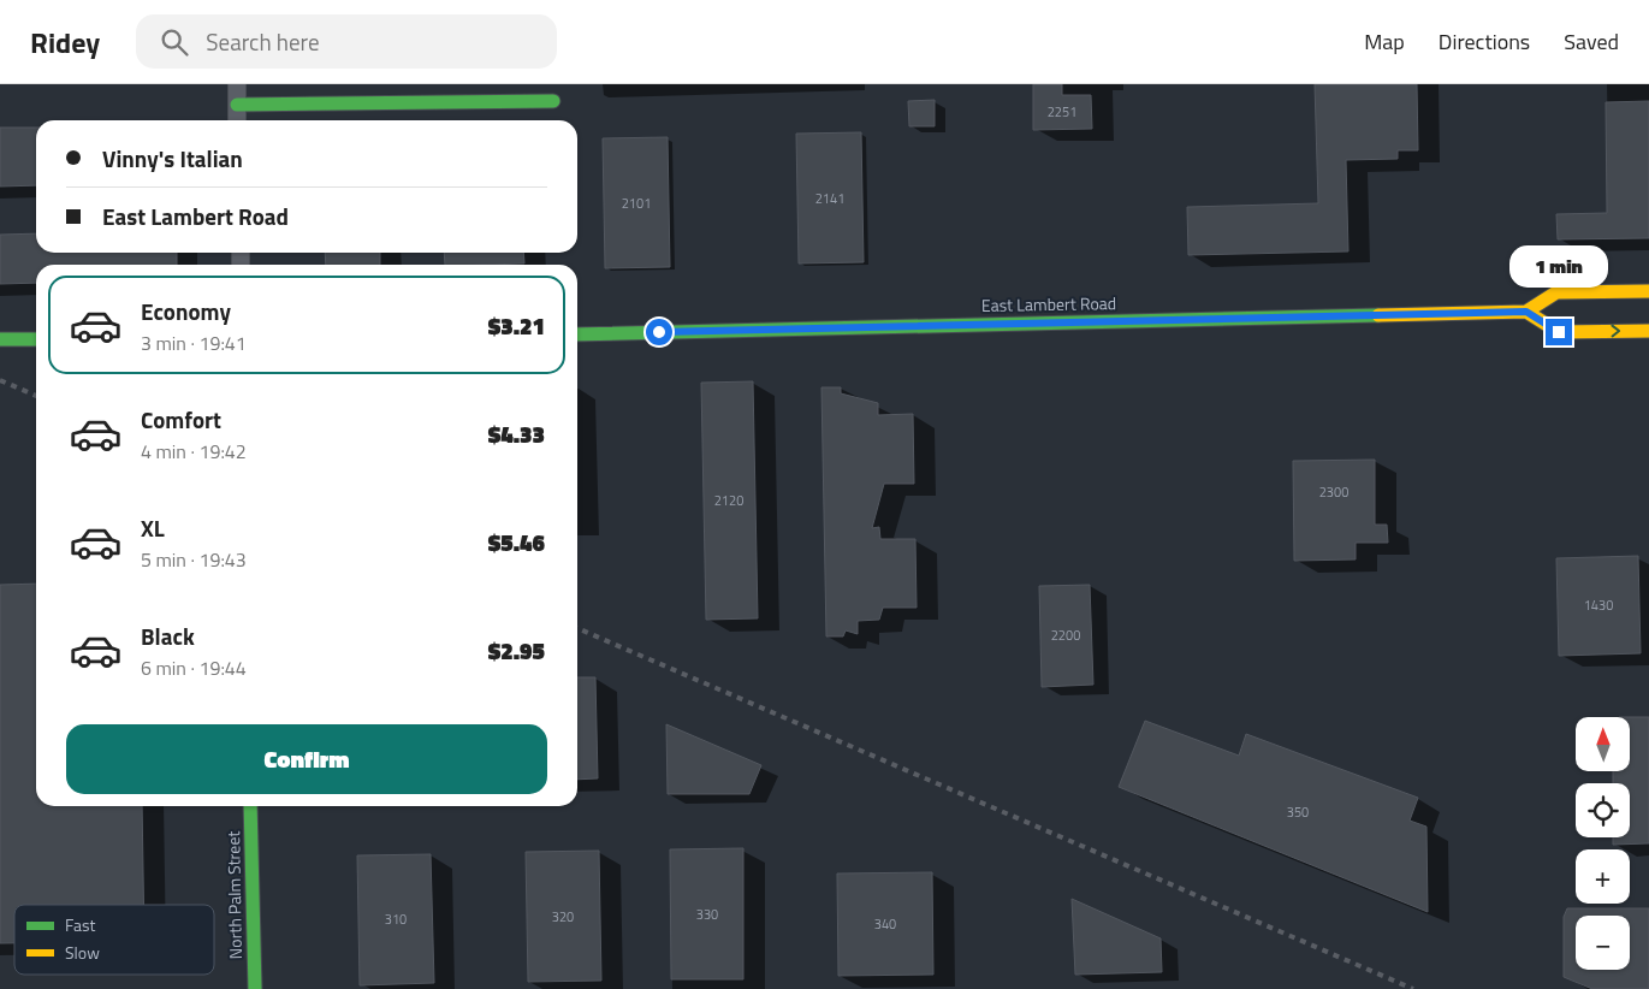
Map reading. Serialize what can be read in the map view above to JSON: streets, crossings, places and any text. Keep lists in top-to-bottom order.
{
  "streets": {
    "main road": ["East Lambert Road", "North Palm Street"]
  },
  "house_numbers": [
    "2251",
    "2141",
    "2101",
    "2300",
    "2120",
    "1430",
    "2200",
    "350",
    "330",
    "320",
    "310",
    "340"
  ],
  "legend": ["Fast", "Slow"],
  "north": "top",
  "page": {
    "header": "Ridey",
    "search": "Search here",
    "nav": ["Map", "Directions", "Saved"],
    "banner": ["Vinny's Italian", "East Lambert Road"],
    "bubble": "1 min",
    "list": [
      {
        "name": "Economy",
        "note": "3 min · 19:41",
        "value": "$3.21"
      },
      {
        "name": "Comfort",
        "note": "4 min · 19:42",
        "value": "$4.33"
      },
      {
        "name": "XL",
        "note": "5 min · 19:43",
        "value": "$5.46"
      },
      {
        "name": "Black",
        "note": "6 min · 19:44",
        "value": "$2.95"
      }
    ],
    "buttons": "Confirm",
    "map_buttons": ["+", "−"]
  }
}
